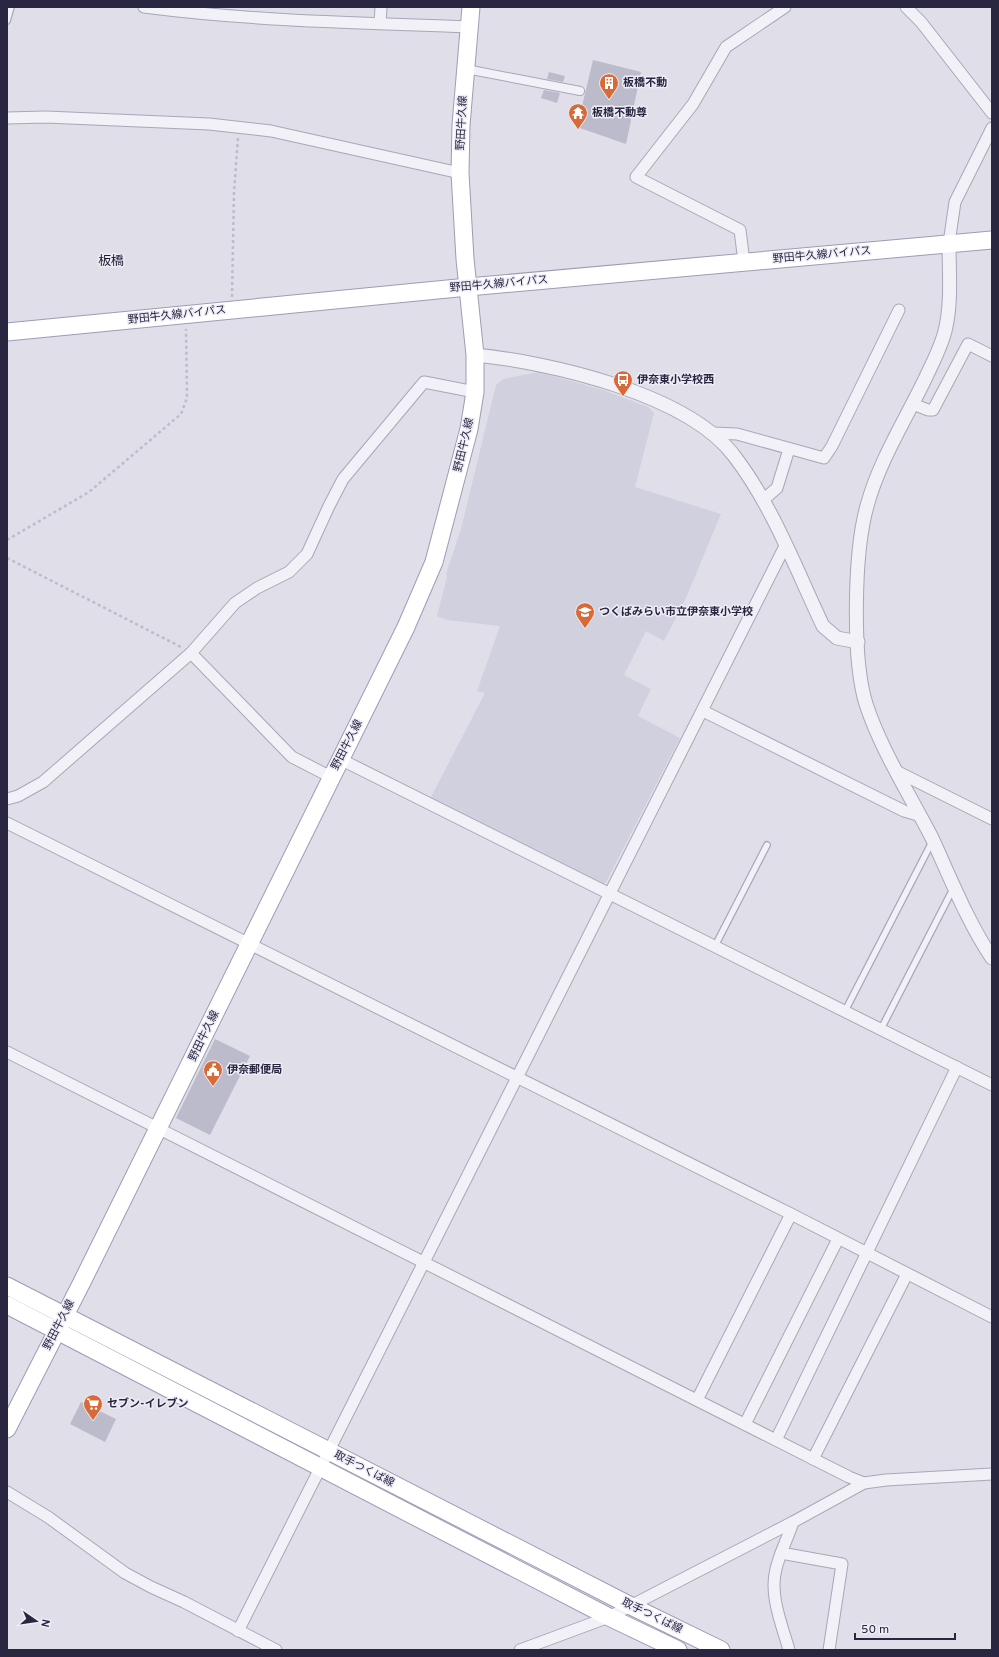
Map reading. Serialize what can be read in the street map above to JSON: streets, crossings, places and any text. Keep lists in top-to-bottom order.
{
  "streets": {
    "main road": ["野田牛久線", "野田牛久線バイパス", "取手つくば線"]
  },
  "crossings": [
    ["野田牛久線", "野田牛久線バイパス"],
    ["野田牛久線", "取手つくば線"]
  ],
  "districts": ["板橋"],
  "places": {
    "building": ["板橋不動"],
    "temple": ["板橋不動尊"],
    "bus stop": ["伊奈東小学校西"],
    "school or university": ["つくばみらい市立伊奈東小学校"],
    "public building": ["伊奈郵便局"],
    "supermarket": ["セブン-イレブン"]
  },
  "scale_bar": "50 m",
  "north": "right"
}
